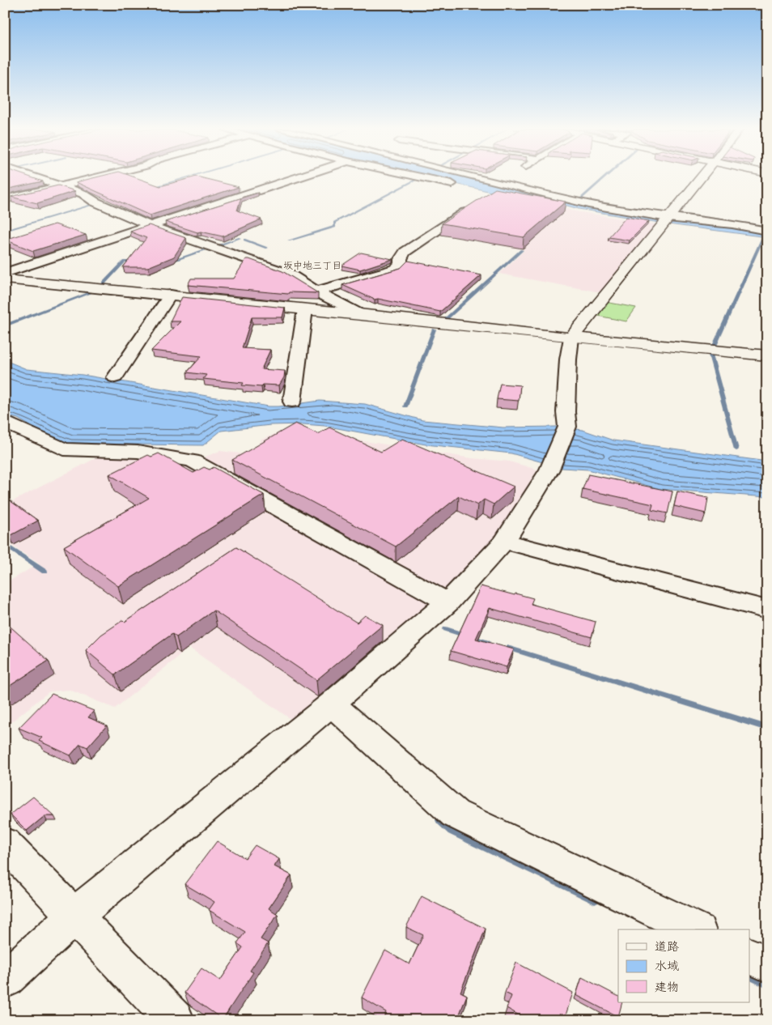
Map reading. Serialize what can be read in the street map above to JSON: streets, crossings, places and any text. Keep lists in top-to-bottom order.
{
  "districts": ["坂中地三丁目"],
  "legend": ["道路", "水域", "建物"]
}
